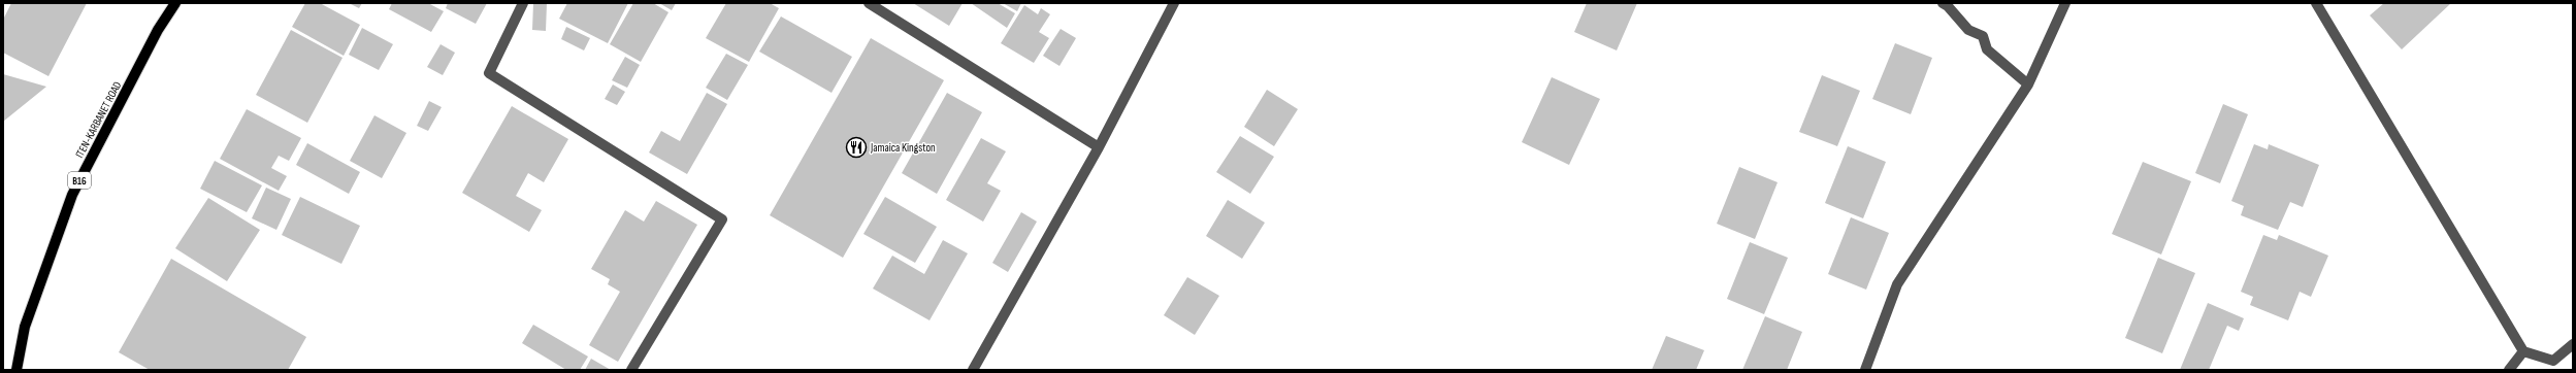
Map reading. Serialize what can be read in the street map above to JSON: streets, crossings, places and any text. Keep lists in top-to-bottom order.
{
  "streets": {
    "main road": ["ITEN-KARBANET ROAD", "B16"]
  },
  "places": {
    "restaurant": ["Jamaica Kingston"]
  }
}
